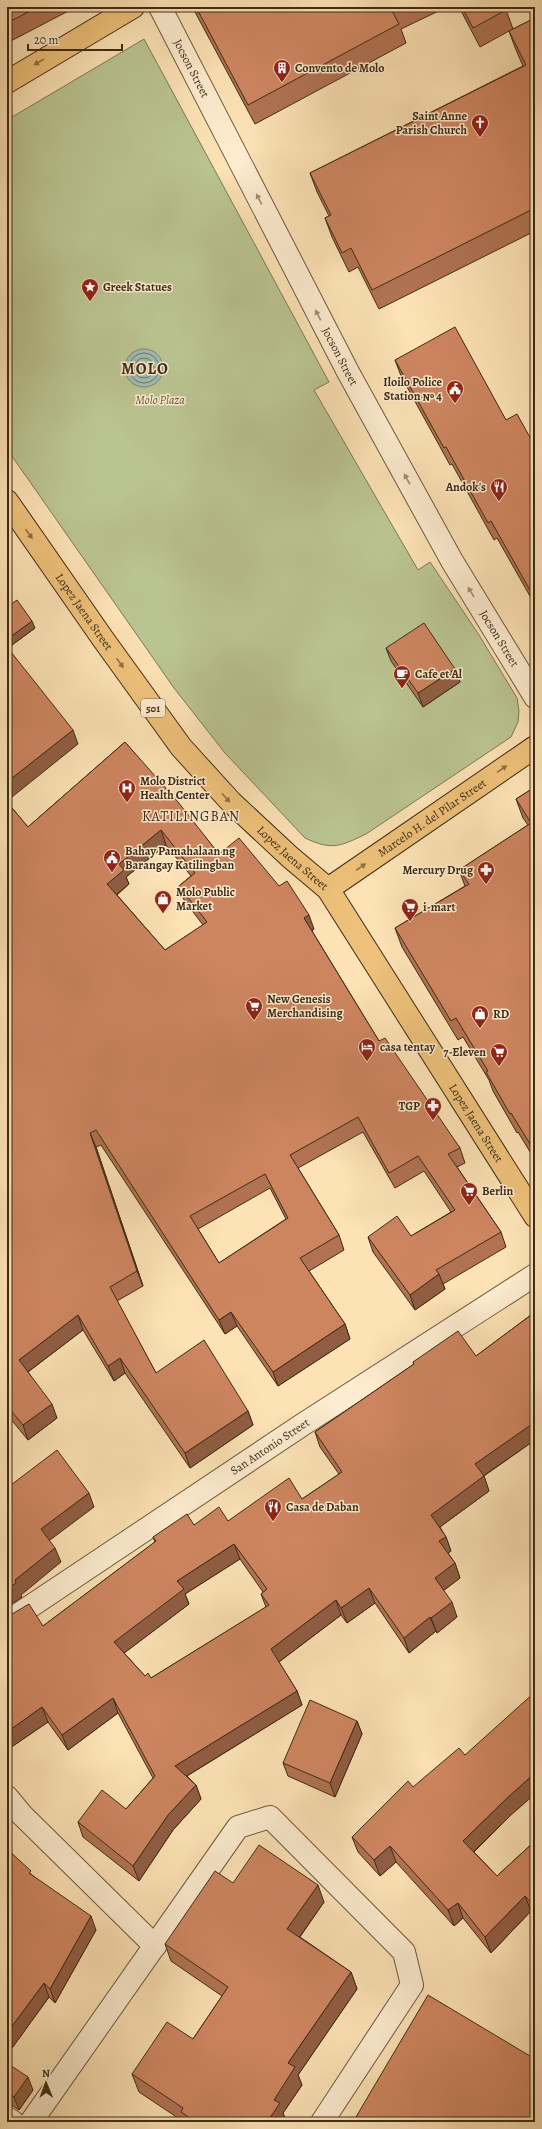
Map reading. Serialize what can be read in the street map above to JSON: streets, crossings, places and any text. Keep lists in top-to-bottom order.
{
  "streets": {
    "main road": ["Lopez Jaena Street", "501", "Marcelo H. del Pilar Street"],
    "street": ["Jocson Street", "San Antonio Street"]
  },
  "crossings": [
    ["Lopez Jaena Street", "Marcelo H. del Pilar Street"]
  ],
  "one_way": ["Jocson Street", "Lopez Jaena Street", "Marcelo H. del Pilar Street"],
  "districts": ["MOLO", "KATILINGBAN"],
  "parks": ["Molo Plaza"],
  "places": {
    "building": ["Convento de Molo"],
    "church": ["Saint Anne Parish Church"],
    "place": ["Greek Statues"],
    "public building": ["Iloilo Police Station № 4", "Bahay Pamahalaan ng Barangay Katilingban"],
    "restaurant": ["Andok's", "Casa de Daban"],
    "cafe": ["Cafe et Al"],
    "hospital": ["Molo District Health Center"],
    "pharmacy": ["Mercury Drug", "TGP"],
    "shop": ["Molo Public Market", "RD"],
    "supermarket": [
      "i-mart",
      "New Genesis Merchandising",
      "7-Eleven",
      "Berlin"
    ],
    "hotel": ["casa tentay"]
  },
  "scale_bar": "20 m",
  "north": "top"
}
